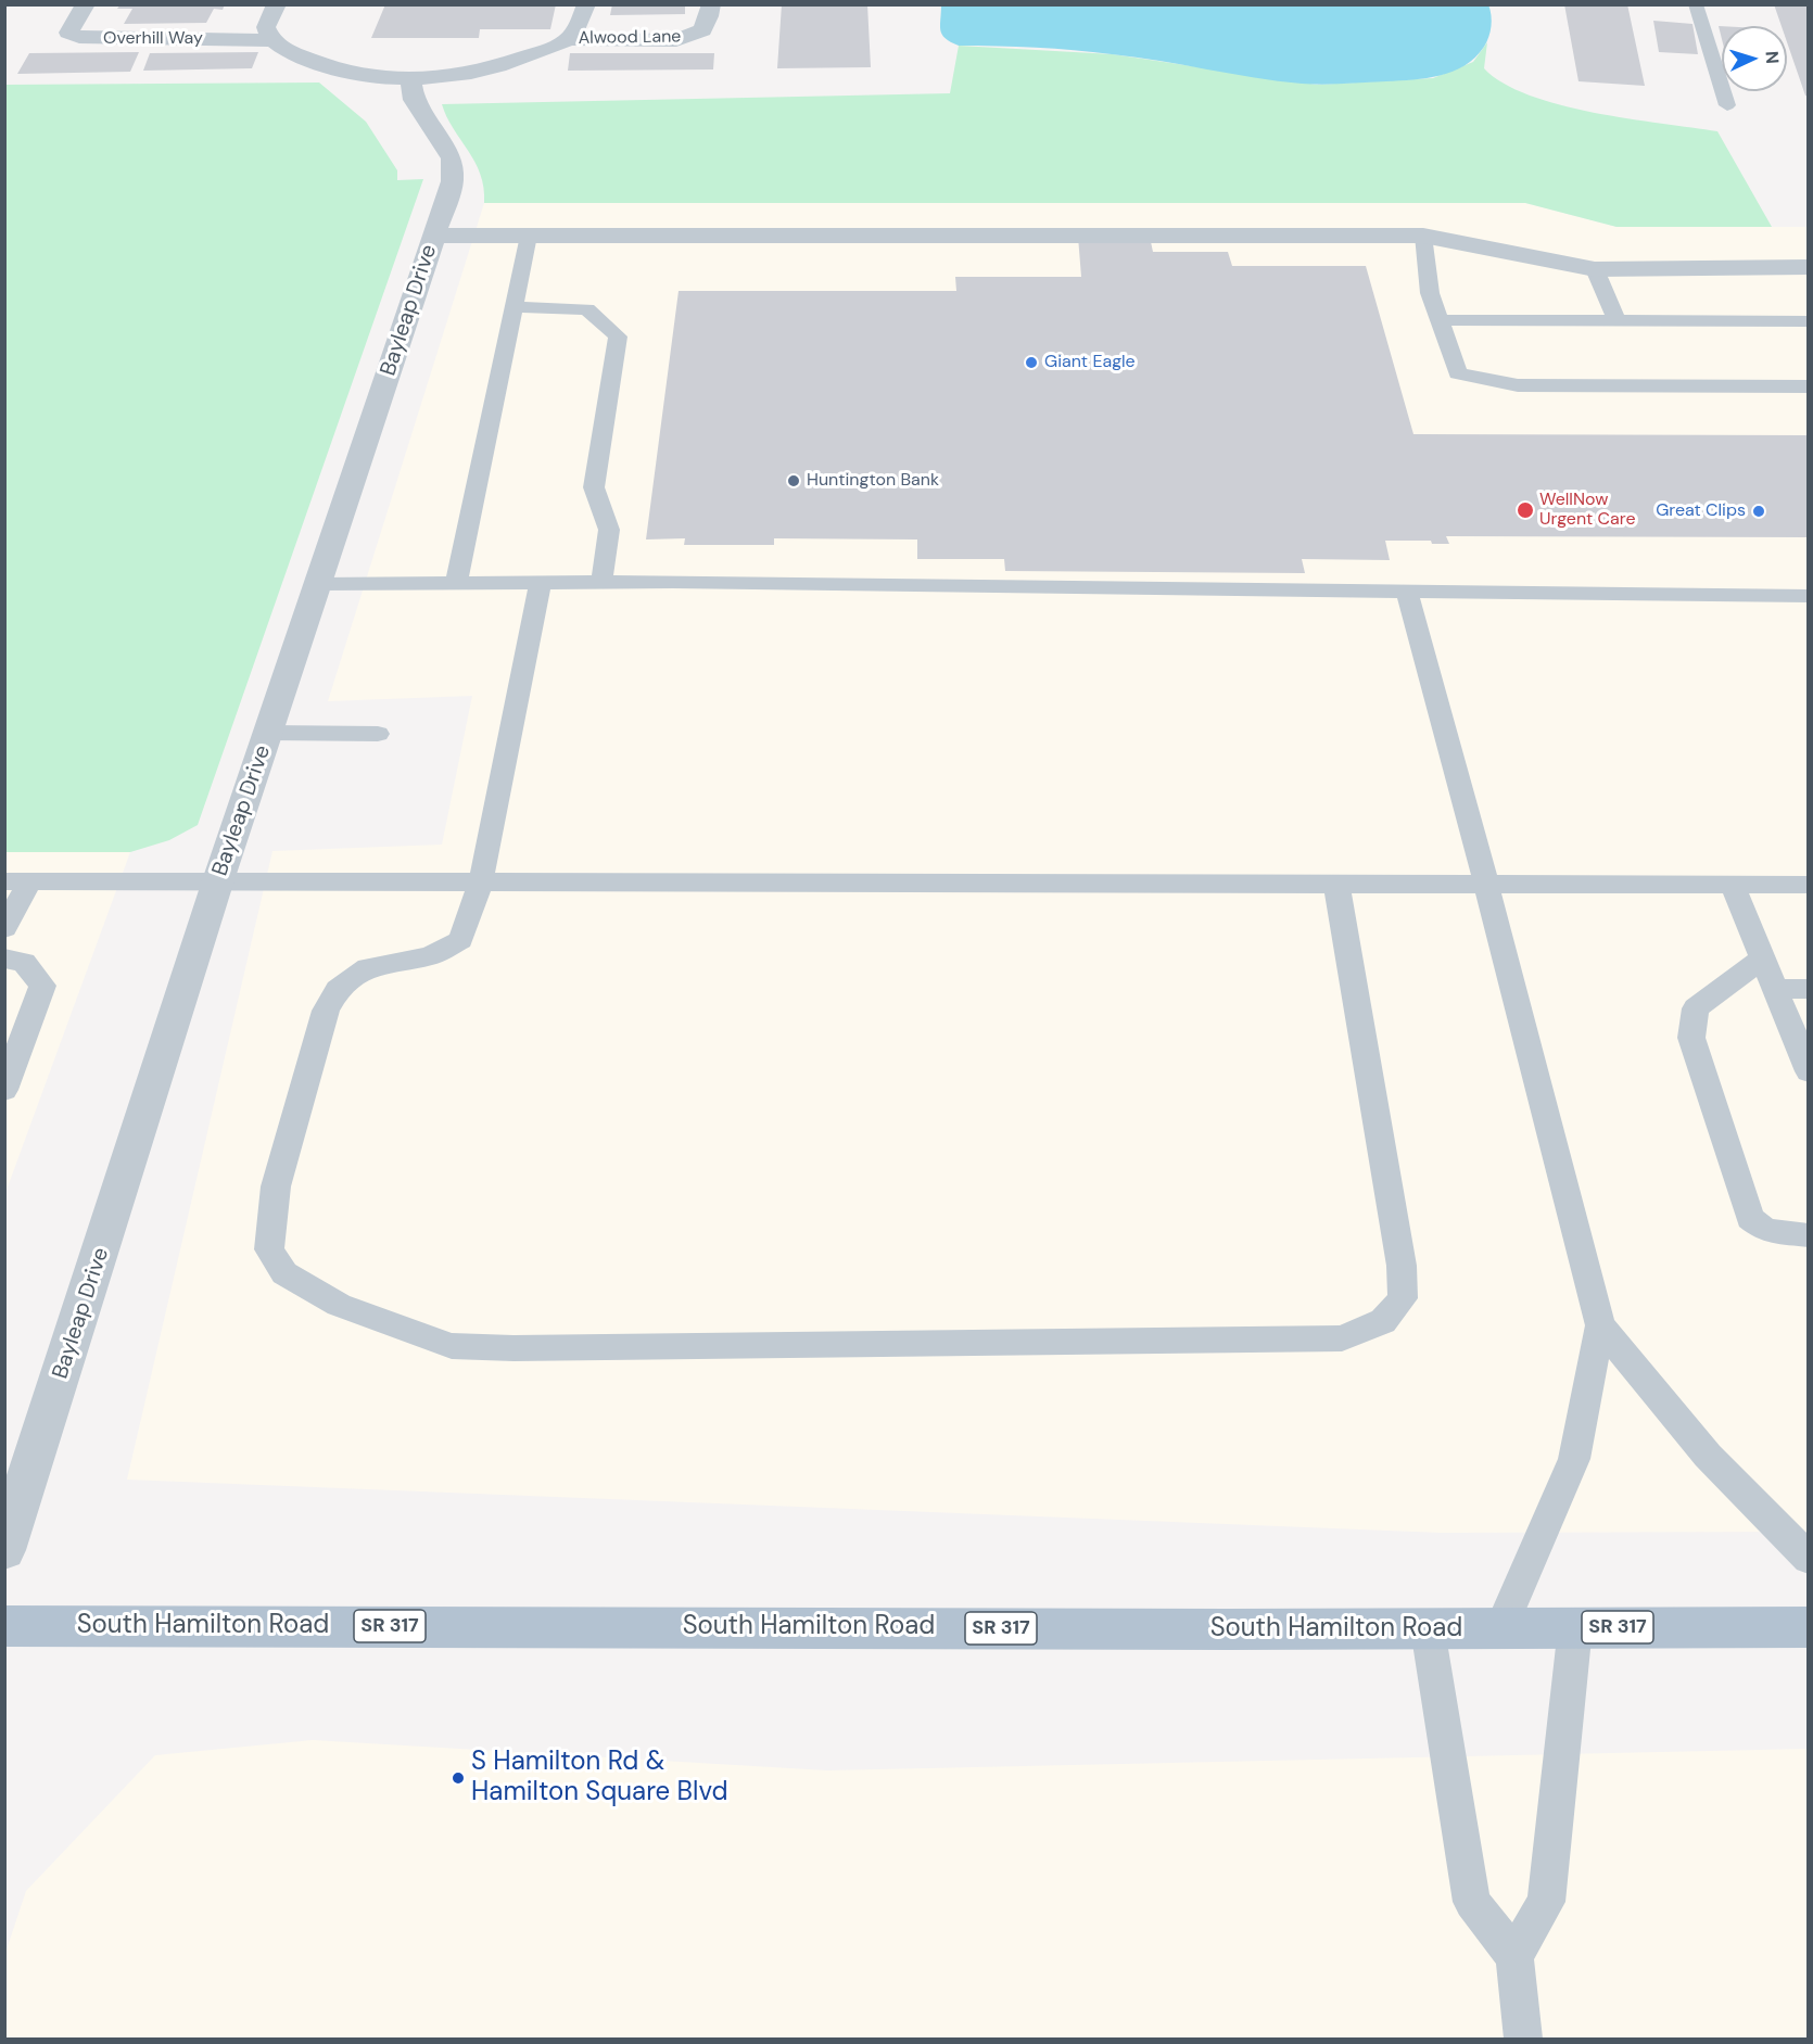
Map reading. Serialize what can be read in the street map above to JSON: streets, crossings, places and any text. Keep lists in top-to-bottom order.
{
  "streets": {
    "main road": ["South Hamilton Road", "SR 317"],
    "street": ["Alwood Lane", "Overhill Way", "Bayleap Drive"]
  },
  "places": [
    "Giant Eagle",
    "Huntington Bank",
    "WellNow Urgent Care",
    "Great Clips",
    "S Hamilton Rd & Hamilton Square Blvd"
  ],
  "north": "right"
}
